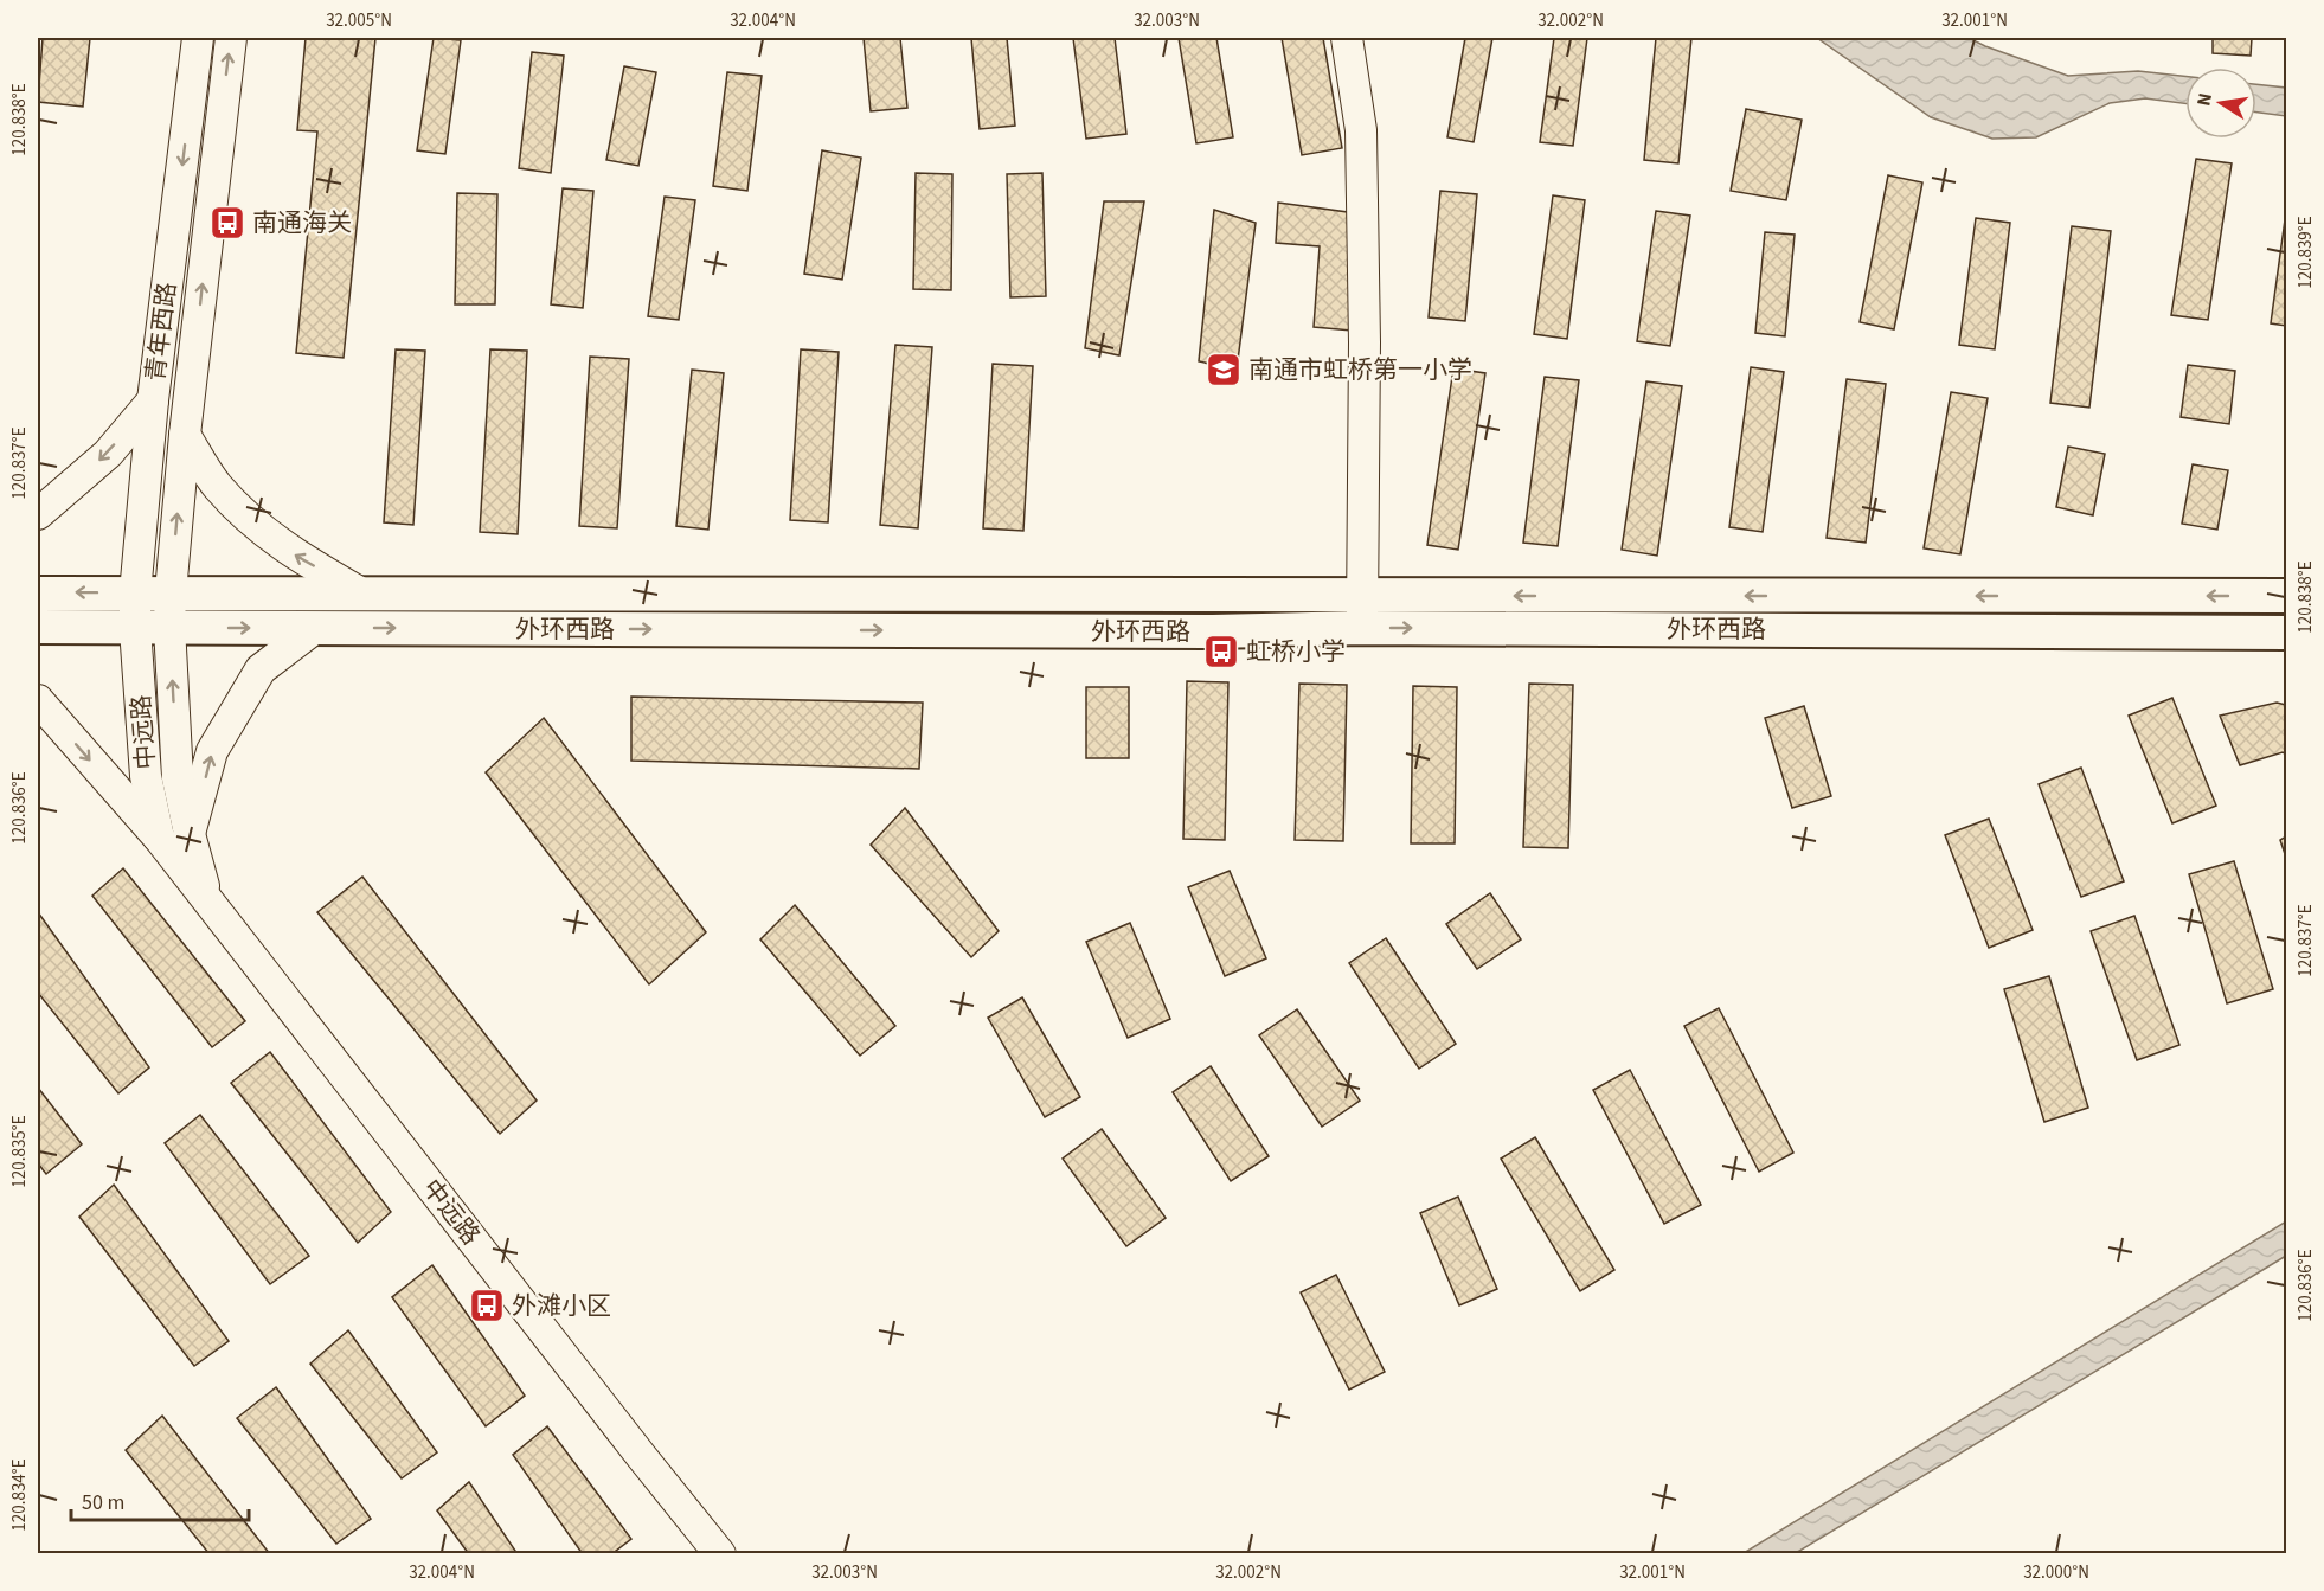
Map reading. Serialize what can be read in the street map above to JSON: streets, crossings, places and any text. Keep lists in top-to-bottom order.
{
  "streets": {
    "main road": ["青年西路", "外环西路", "中远路"]
  },
  "crossings": [
    ["青年西路", "外环西路"],
    ["青年西路", "中远路"],
    ["外环西路", "中远路"]
  ],
  "places": {
    "bus stop": ["南通海关", "虹桥小学", "外滩小区"],
    "school or university": ["南通市虹桥第一小学"]
  },
  "scale_bar": "50 m",
  "north": "left",
  "coordinates": [
    "32.005°N",
    "32.004°N",
    "32.003°N",
    "32.002°N",
    "32.001°N",
    "120.838°E",
    "120.839°E",
    "120.837°E",
    "120.836°E",
    "120.835°E",
    "120.834°E",
    "32.000°N"
  ]
}
